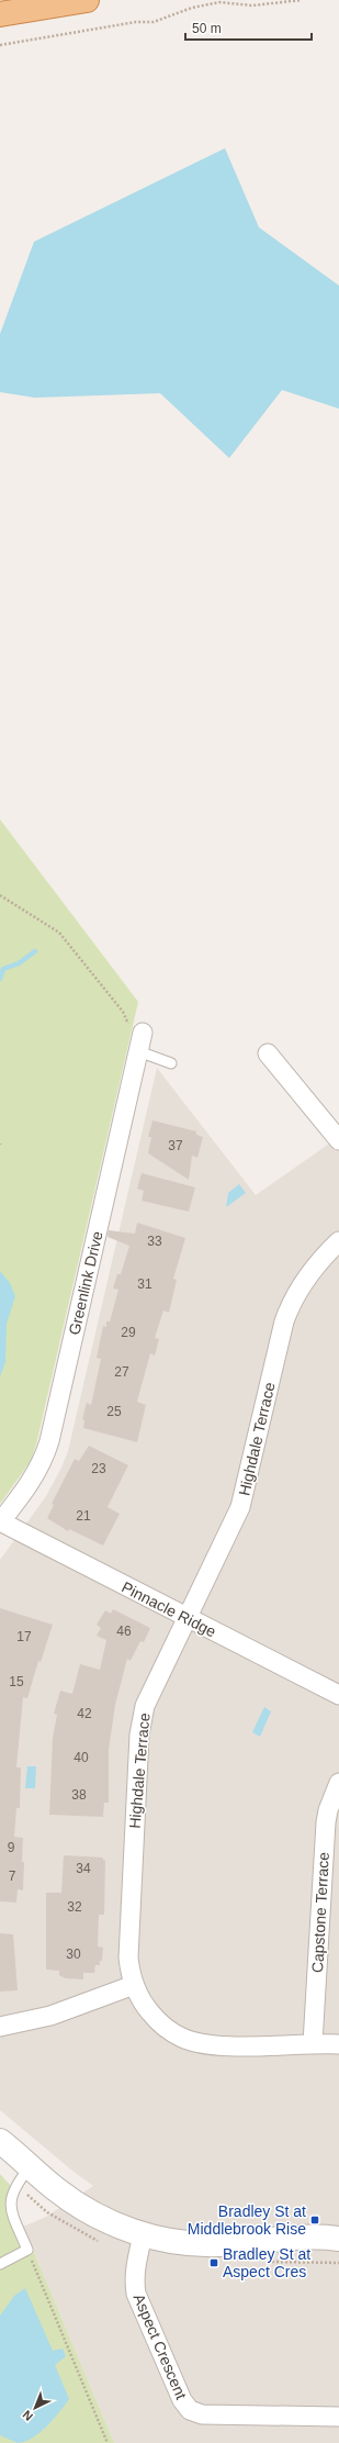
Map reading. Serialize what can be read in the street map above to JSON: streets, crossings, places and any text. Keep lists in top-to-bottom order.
{
  "streets": {
    "street": [
      "Greenlink Drive",
      "Highdale Terrace",
      "Pinnacle Ridge",
      "Capstone Terrace",
      "Aspect Crescent"
    ]
  },
  "crossings": [
    ["Greenlink Drive", "Pinnacle Ridge"],
    ["Highdale Terrace", "Pinnacle Ridge"],
    ["Highdale Terrace", "Capstone Terrace"]
  ],
  "places": {
    "transit": ["Bradley St at Middlebrook Rise", "Bradley St at Aspect Cres"]
  },
  "house_numbers": [
    "37",
    "33",
    "31",
    "29",
    "27",
    "25",
    "23",
    "21",
    "46",
    "17",
    "15",
    "42",
    "40",
    "38",
    "9",
    "34",
    "7",
    "32",
    "30"
  ],
  "scale_bar": "50 m",
  "north": "bottom left"
}
